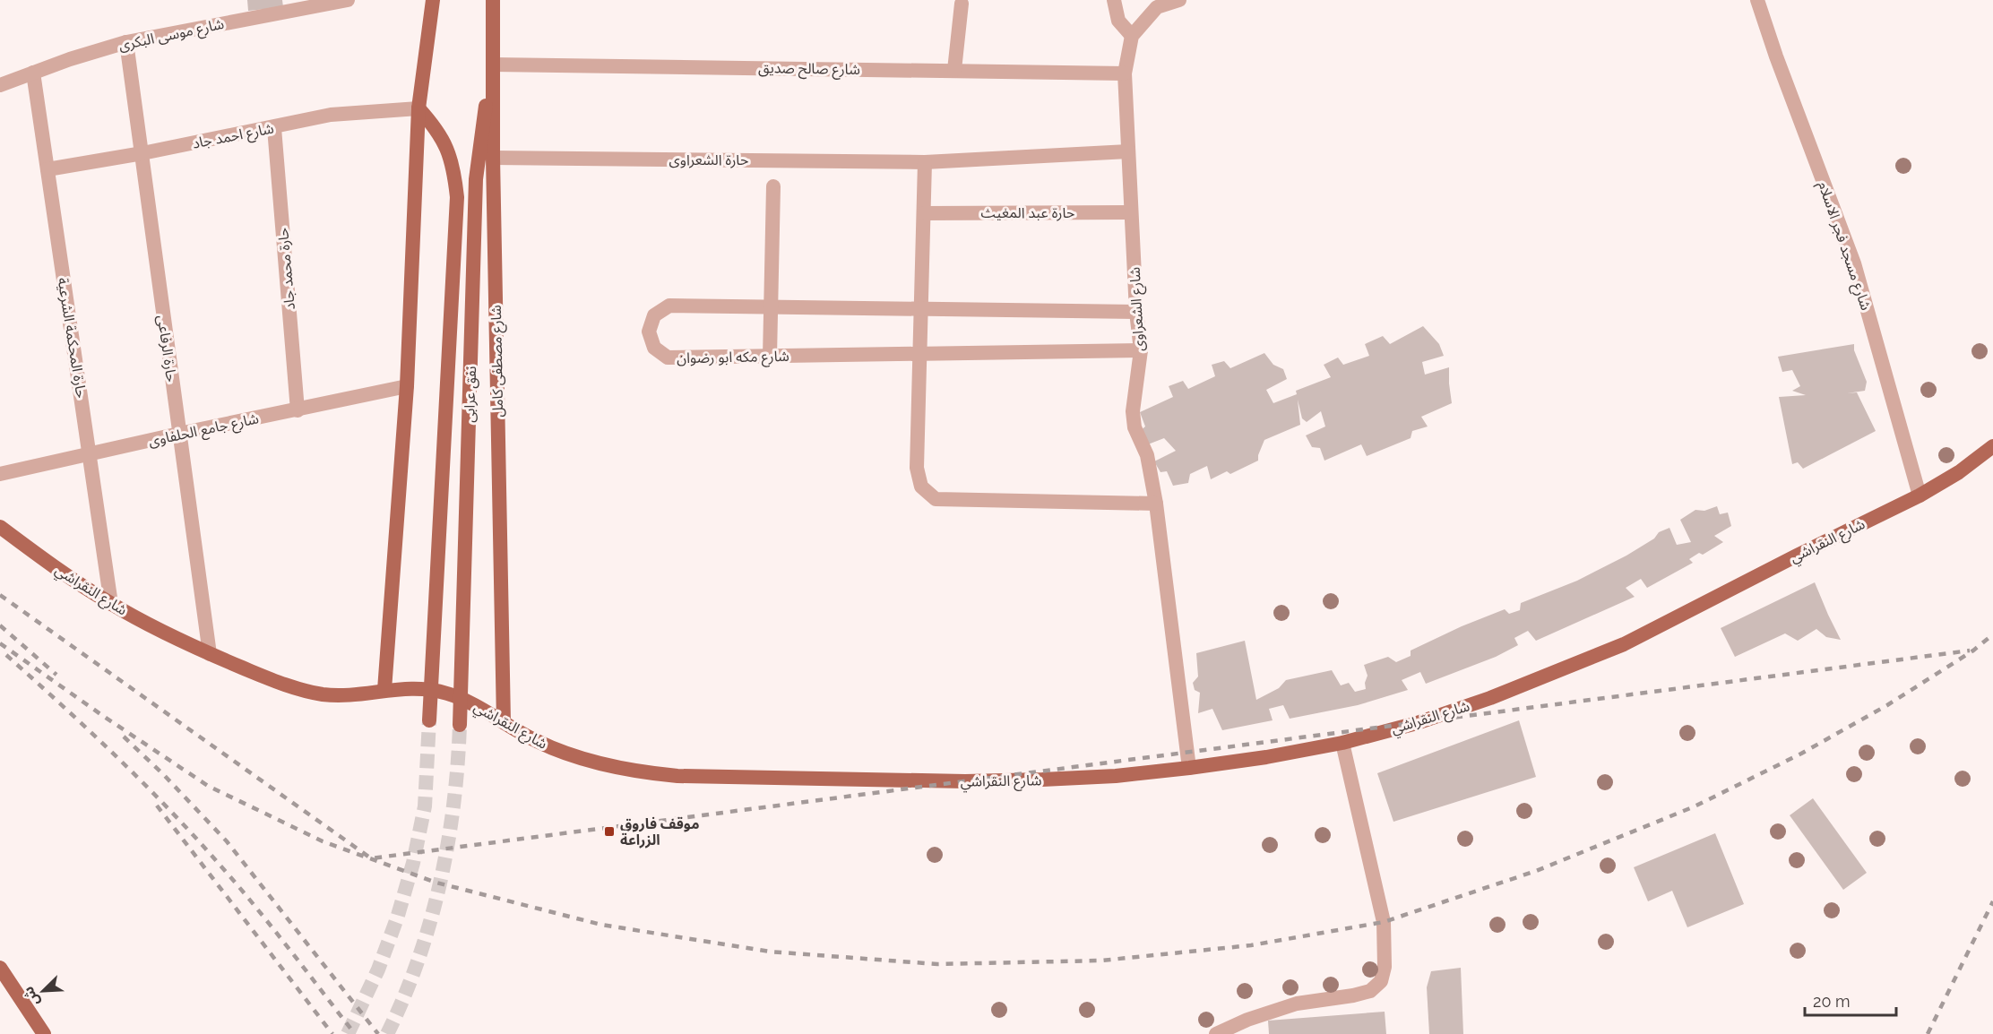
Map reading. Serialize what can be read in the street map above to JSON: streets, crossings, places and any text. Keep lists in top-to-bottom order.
{
  "streets": {
    "main road": ["شارع مصطفى كامل", "نفق عرابى", "شارع النقراشي"],
    "street": [
      "شارع موسى البكرى",
      "شارع صالح صديق",
      "شارع احمد جاد",
      "حارة الشعراوى",
      "حارة عبد المغيث",
      "شارع مسجد فجر الاسلام",
      "حارة محمد جاد",
      "شارع الشعراوى",
      "حارة المحكمة الشرعية",
      "حارة الرفاعى",
      "شارع مكه ابو رضوان",
      "شارع جامع الحلفاوى"
    ]
  },
  "crossings": [
    ["شارع موسى البكرى", "حارة المحكمة الشرعية"],
    ["شارع موسى البكرى", "حارة الرفاعى"],
    ["شارع صالح صديق", "شارع الشعراوى"],
    ["شارع صالح صديق", "شارع مصطفى كامل"],
    ["شارع صالح صديق", "نفق عرابى"],
    ["شارع احمد جاد", "حارة محمد جاد"],
    ["شارع احمد جاد", "حارة المحكمة الشرعية"],
    ["شارع احمد جاد", "حارة الرفاعى"],
    ["شارع احمد جاد", "نفق عرابى"],
    ["حارة الشعراوى", "شارع الشعراوى"],
    ["حارة الشعراوى", "شارع مصطفى كامل"],
    ["حارة عبد المغيث", "شارع الشعراوى"],
    ["شارع مسجد فجر الاسلام", "شارع النقراشي"],
    ["حارة محمد جاد", "شارع جامع الحلفاوى"],
    ["شارع الشعراوى", "شارع مكه ابو رضوان"],
    ["شارع الشعراوى", "شارع النقراشي"],
    ["حارة المحكمة الشرعية", "شارع جامع الحلفاوى"],
    ["حارة المحكمة الشرعية", "شارع النقراشي"],
    ["حارة الرفاعى", "شارع جامع الحلفاوى"],
    ["حارة الرفاعى", "شارع النقراشي"],
    ["شارع مصطفى كامل", "نفق عرابى"],
    ["شارع مصطفى كامل", "شارع النقراشي"],
    ["نفق عرابى", "شارع النقراشي"]
  ],
  "places": {
    "transit": ["موقف فاروق الزراعة"]
  },
  "scale_bar": "20 m",
  "north": "bottom left"
}
